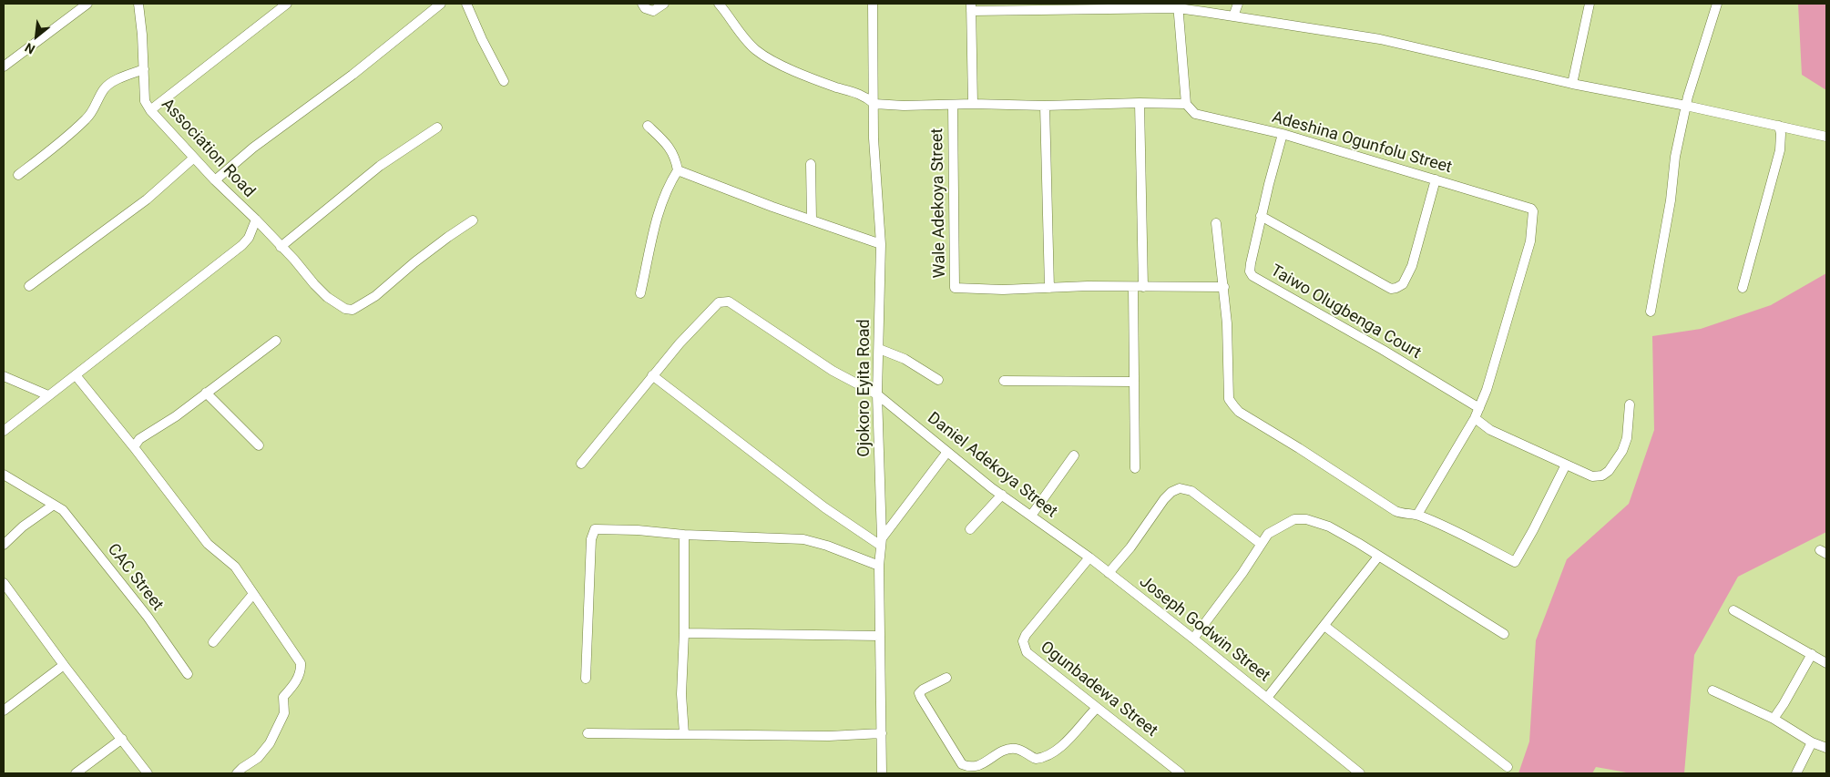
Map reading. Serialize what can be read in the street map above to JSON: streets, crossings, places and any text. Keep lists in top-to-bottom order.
{
  "streets": {
    "street": [
      "Adeshina Ogunfolu Street",
      "Association Road",
      "Wale Adekoya Street",
      "Taiwo Olugbenga Court",
      "Ojokoro Eyita Road",
      "Daniel Adekoya Street",
      "CAC Street",
      "Joseph Godwin Street",
      "Ogunbadewa Street"
    ]
  },
  "crossings": [
    ["Adeshina Ogunfolu Street", "Taiwo Olugbenga Court"],
    ["Ojokoro Eyita Road", "Daniel Adekoya Street"],
    ["Daniel Adekoya Street", "Joseph Godwin Street"],
    ["Daniel Adekoya Street", "Ogunbadewa Street"],
    ["Joseph Godwin Street", "Ogunbadewa Street"]
  ],
  "north": "bottom left"
}
